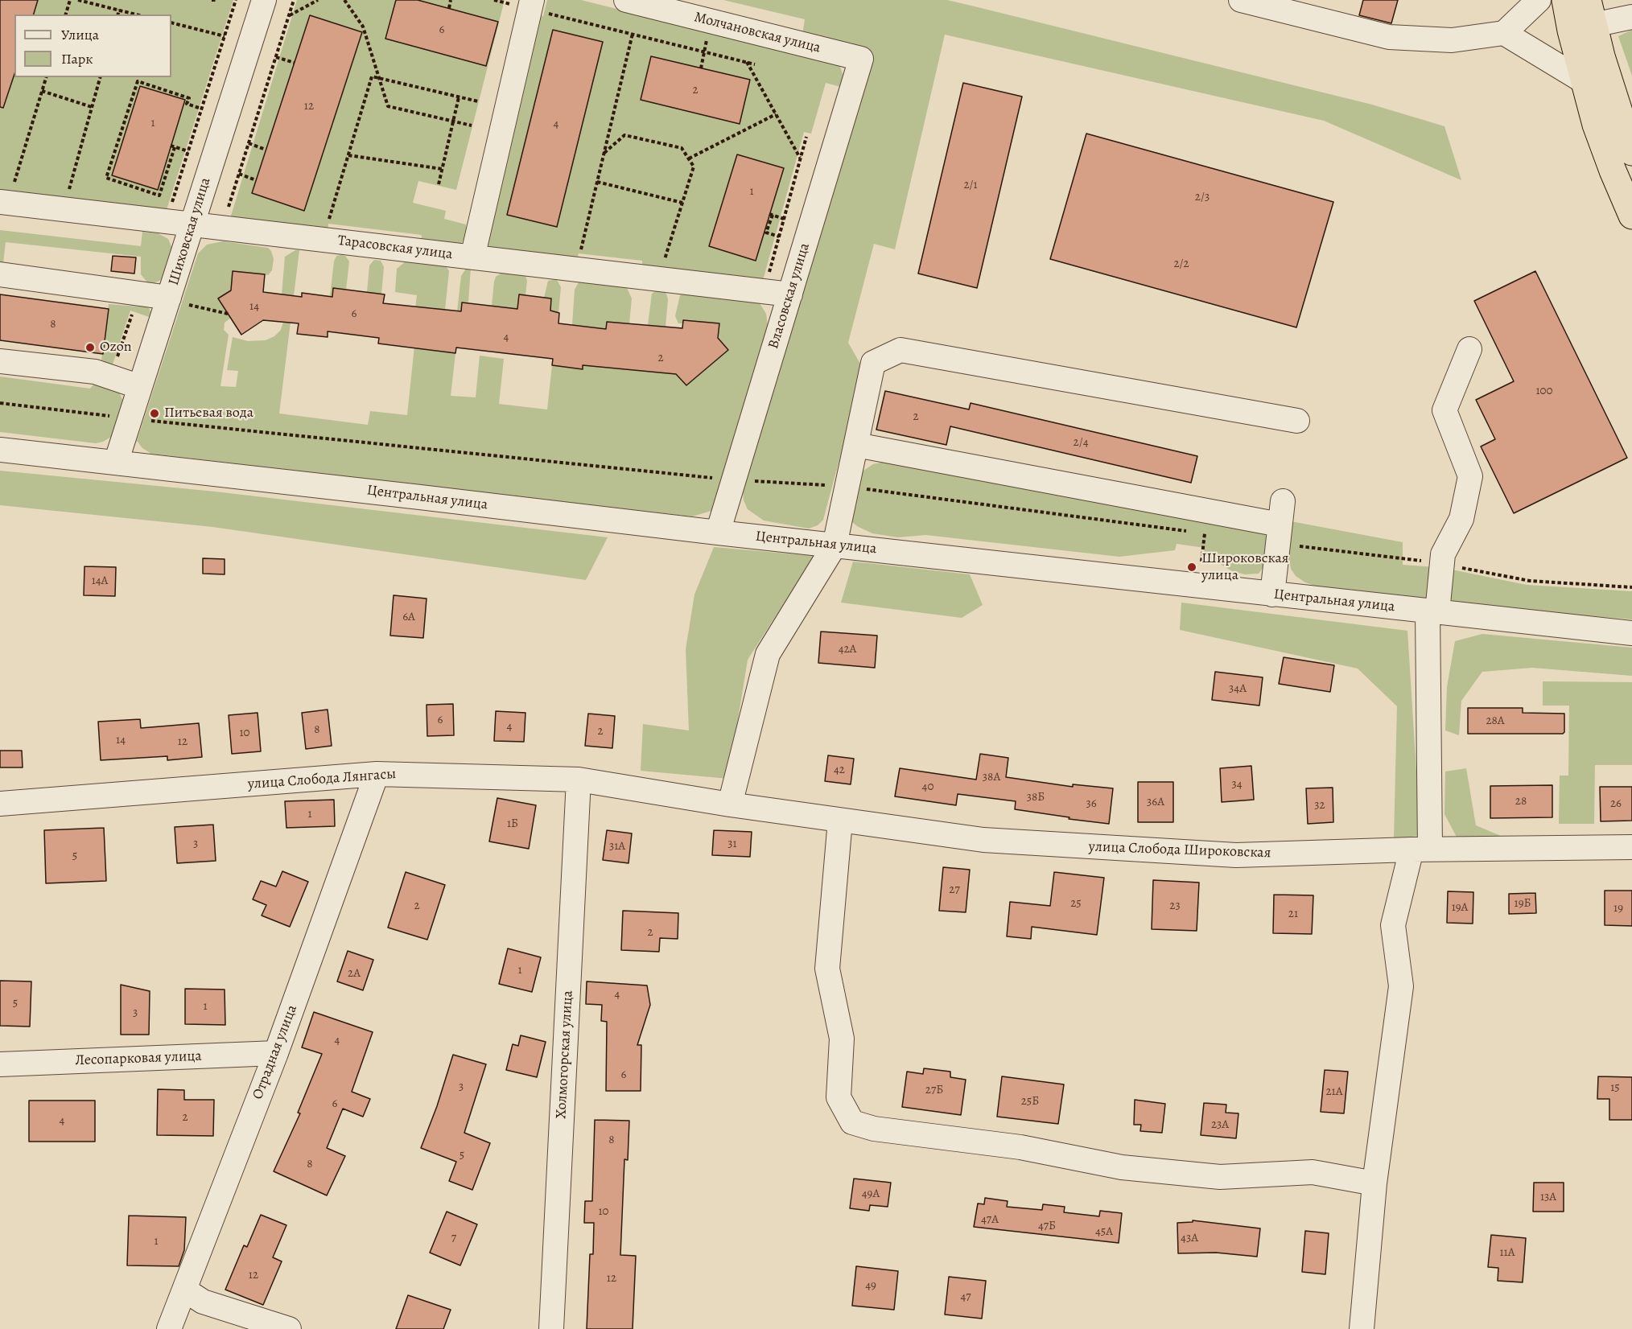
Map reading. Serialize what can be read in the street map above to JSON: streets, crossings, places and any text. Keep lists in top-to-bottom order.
{
  "streets": {
    "street": [
      "Молчановская улица",
      "Шиховская улица",
      "Тарасовская улица",
      "Власовская улица",
      "Центральная улица",
      "улица Слобода Лянгасы",
      "улица Слобода Широковская",
      "Отрадная улица",
      "Холмогорская улица",
      "Лесопарковая улица"
    ]
  },
  "crossings": [
    ["Молчановская улица", "Власовская улица"],
    ["Шиховская улица", "Тарасовская улица"],
    ["Шиховская улица", "Центральная улица"],
    ["Тарасовская улица", "Власовская улица"],
    ["Власовская улица", "Центральная улица"],
    ["улица Слобода Лянгасы", "улица Слобода Широковская"],
    ["улица Слобода Лянгасы", "Отрадная улица"],
    ["улица Слобода Лянгасы", "Холмогорская улица"],
    ["Отрадная улица", "Лесопарковая улица"]
  ],
  "places": ["Ozon", "Питьевая вода", "Широковская улица"],
  "house_numbers": [
    "6",
    "2",
    "12",
    "1",
    "4",
    "2/1",
    "1",
    "2/3",
    "2/2",
    "14",
    "6",
    "8",
    "4",
    "2",
    "100",
    "2",
    "2/4",
    "14А",
    "6А",
    "42А",
    "34А",
    "6",
    "28А",
    "4",
    "8",
    "2",
    "10",
    "14",
    "12",
    "42",
    "38А",
    "34",
    "40",
    "38Б",
    "28",
    "36А",
    "36",
    "26",
    "32",
    "1",
    "1Б",
    "3",
    "31",
    "31А",
    "5",
    "27",
    "25",
    "19Б",
    "2",
    "23",
    "19А",
    "19",
    "21",
    "2",
    "1",
    "2А",
    "4",
    "5",
    "1",
    "3",
    "4",
    "6",
    "3",
    "15",
    "27Б",
    "21А",
    "25Б",
    "6",
    "2",
    "4",
    "23А",
    "8",
    "5",
    "8",
    "49А",
    "13А",
    "10",
    "47А",
    "47Б",
    "45А",
    "7",
    "43А",
    "1",
    "11А",
    "12",
    "12",
    "49",
    "47"
  ],
  "legend": ["Улица", "Парк"]
}
